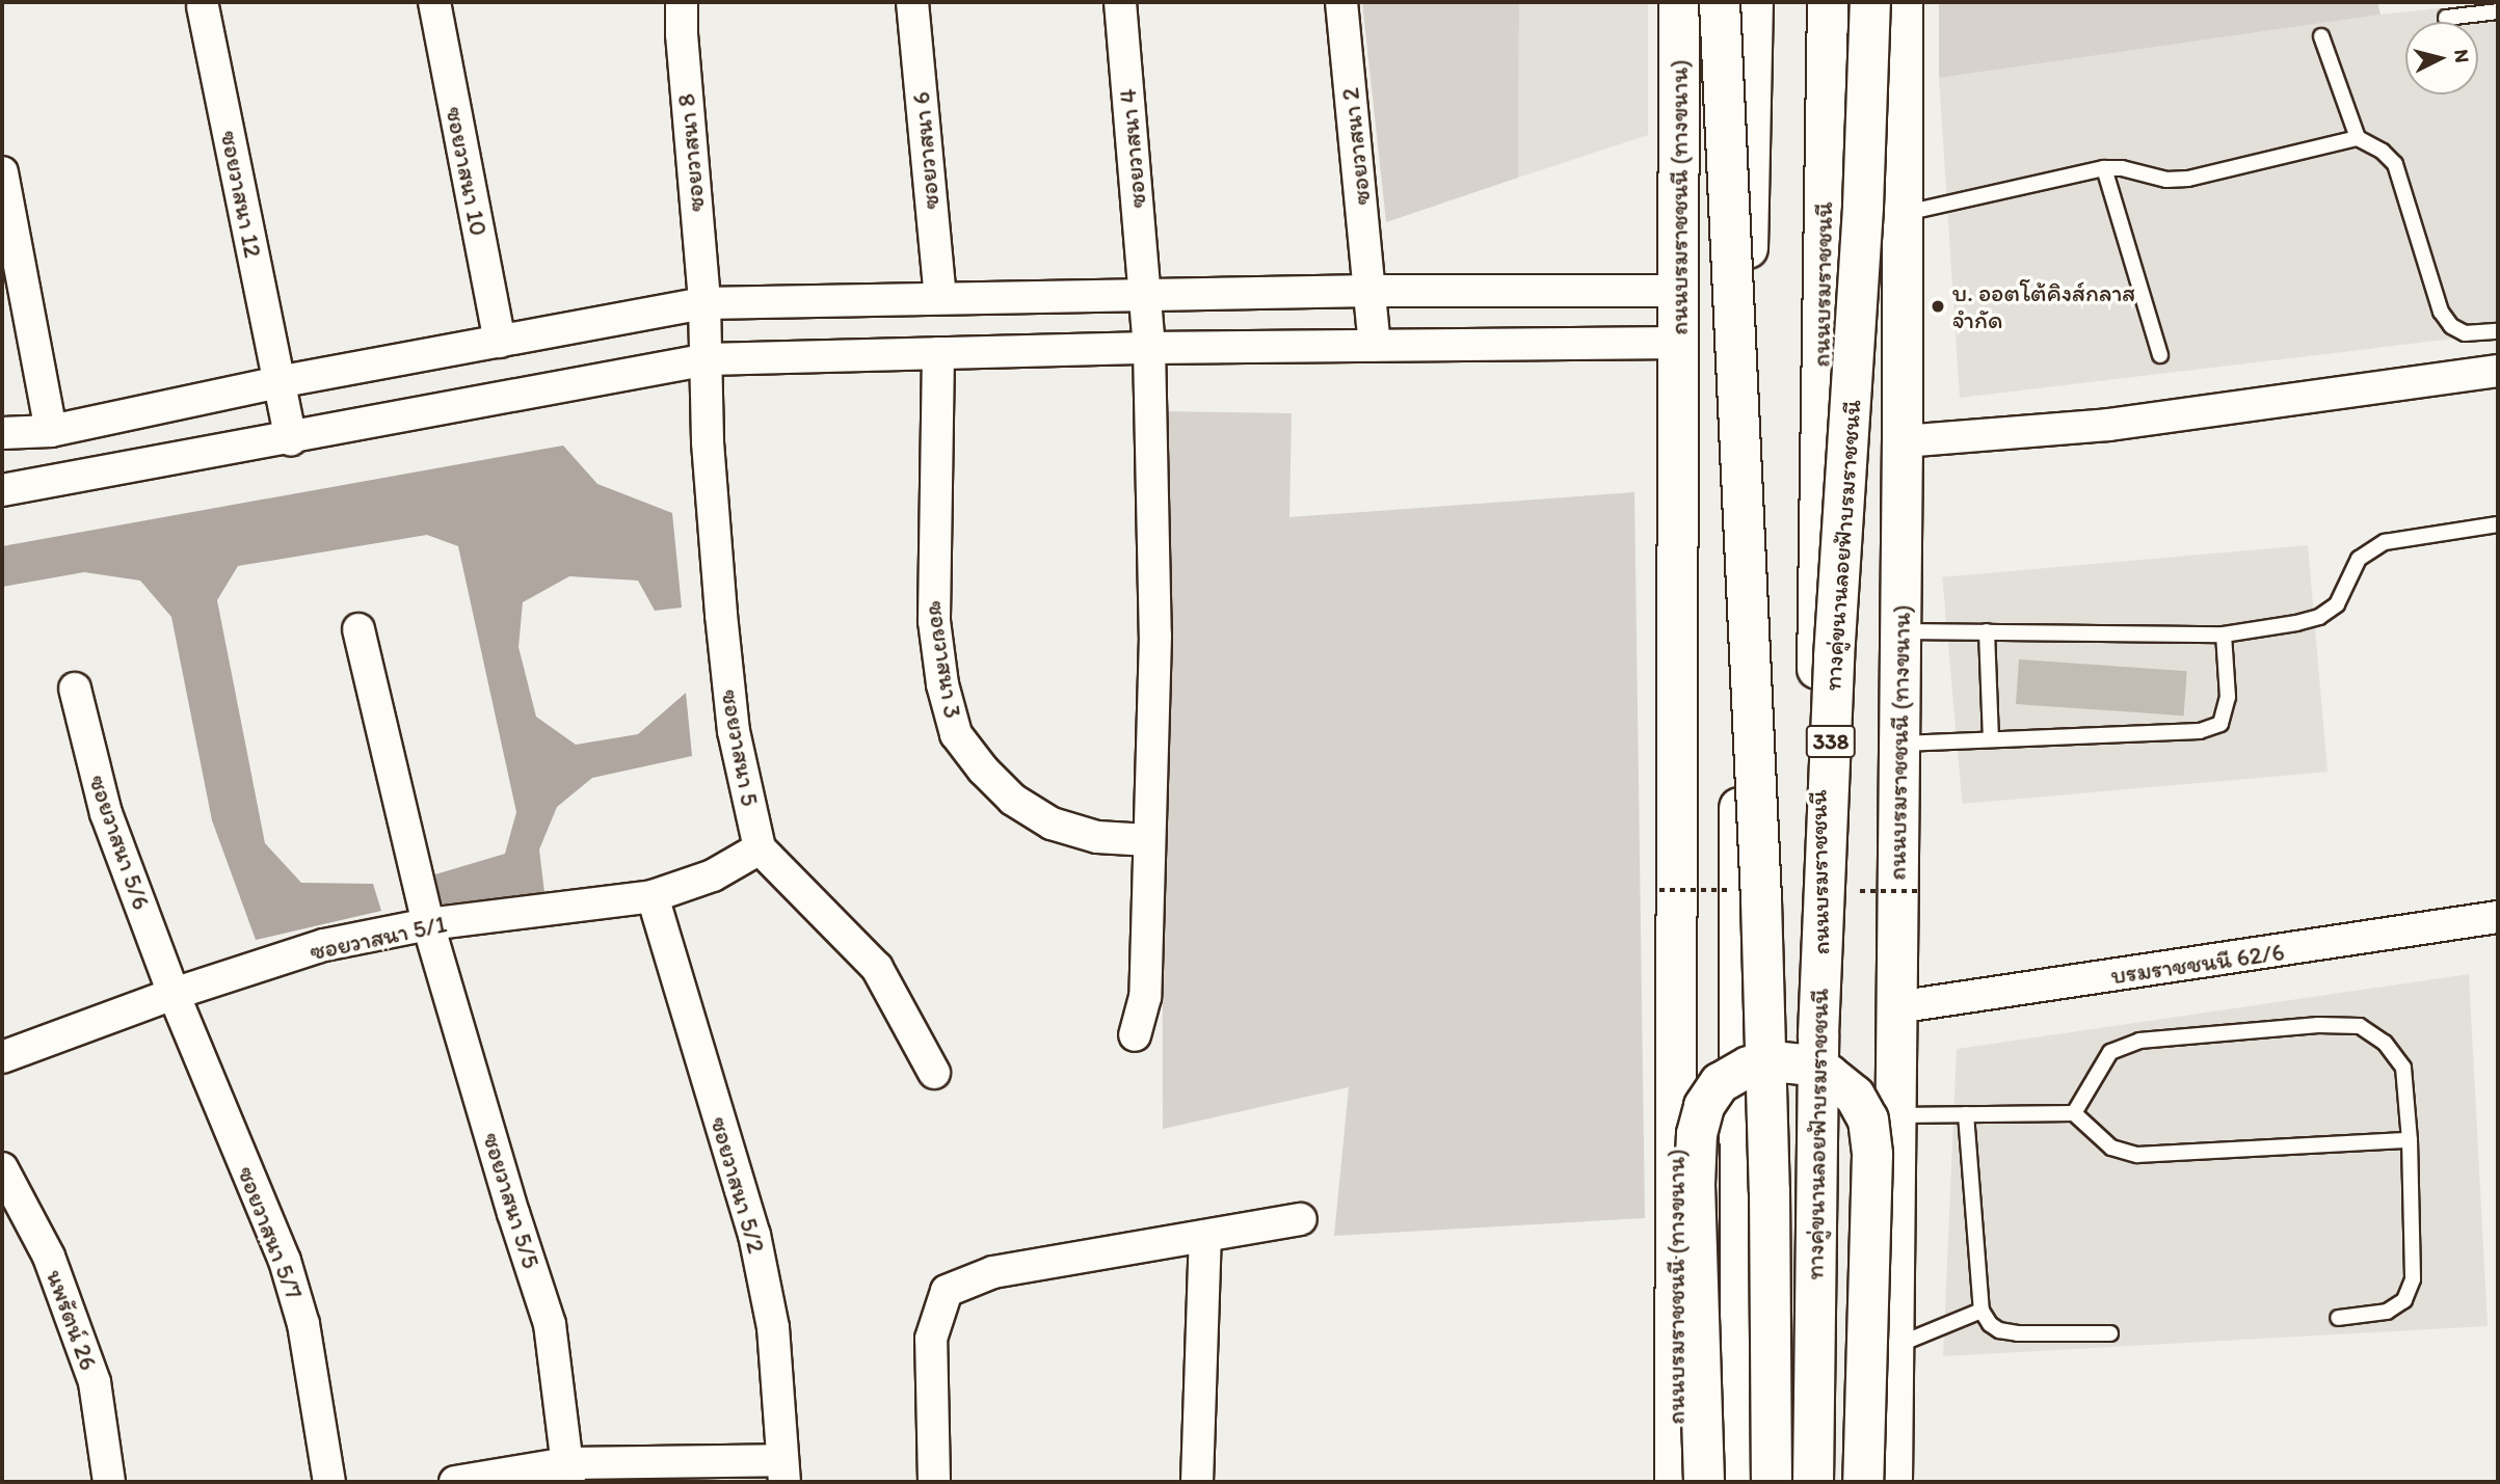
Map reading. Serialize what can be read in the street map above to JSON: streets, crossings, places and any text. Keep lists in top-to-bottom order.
{
  "streets": {
    "main road": [
      "ถนนบรมราชชนนี (ทางขนาน)",
      "ถนนบรมราชชนนี",
      "ทางคู่ขนานลอยฟ้าบรมราชชนนี",
      "338"
    ],
    "street": [
      "ซอยวาสนา 2",
      "ซอยวาสนา 4",
      "ซอยวาสนา 6",
      "ซอยวาสนา 8",
      "ซอยวาสนา 10",
      "ซอยวาสนา 12",
      "ซอยวาสนา 3",
      "ซอยวาสนา 5",
      "ซอยวาสนา 5/6",
      "ซอยวาสนา 5/1",
      "บรมราชชนนี 62/6",
      "ซอยวาสนา 5/2",
      "ซอยวาสนา 5/5",
      "ซอยวาสนา 5/7",
      "นพรัตน์ 26"
    ]
  },
  "crossings": [
    ["ซอยวาสนา 4", "ซอยวาสนา 3"],
    ["ซอยวาสนา 8", "ซอยวาสนา 5"],
    ["ถนนบรมราชชนนี (ทางขนาน)", "บรมราชชนนี 62/6"],
    ["ซอยวาสนา 5", "ซอยวาสนา 5/1"],
    ["ซอยวาสนา 5/6", "ซอยวาสนา 5/1"],
    ["ซอยวาสนา 5/6", "ซอยวาสนา 5/7"],
    ["ซอยวาสนา 5/1", "ซอยวาสนา 5/2"],
    ["ซอยวาสนา 5/1", "ซอยวาสนา 5/5"],
    ["ซอยวาสนา 5/1", "ซอยวาสนา 5/7"]
  ],
  "places": ["บ. ออตโต้คิงส์กลาส จำกัด"],
  "north": "right"
}
